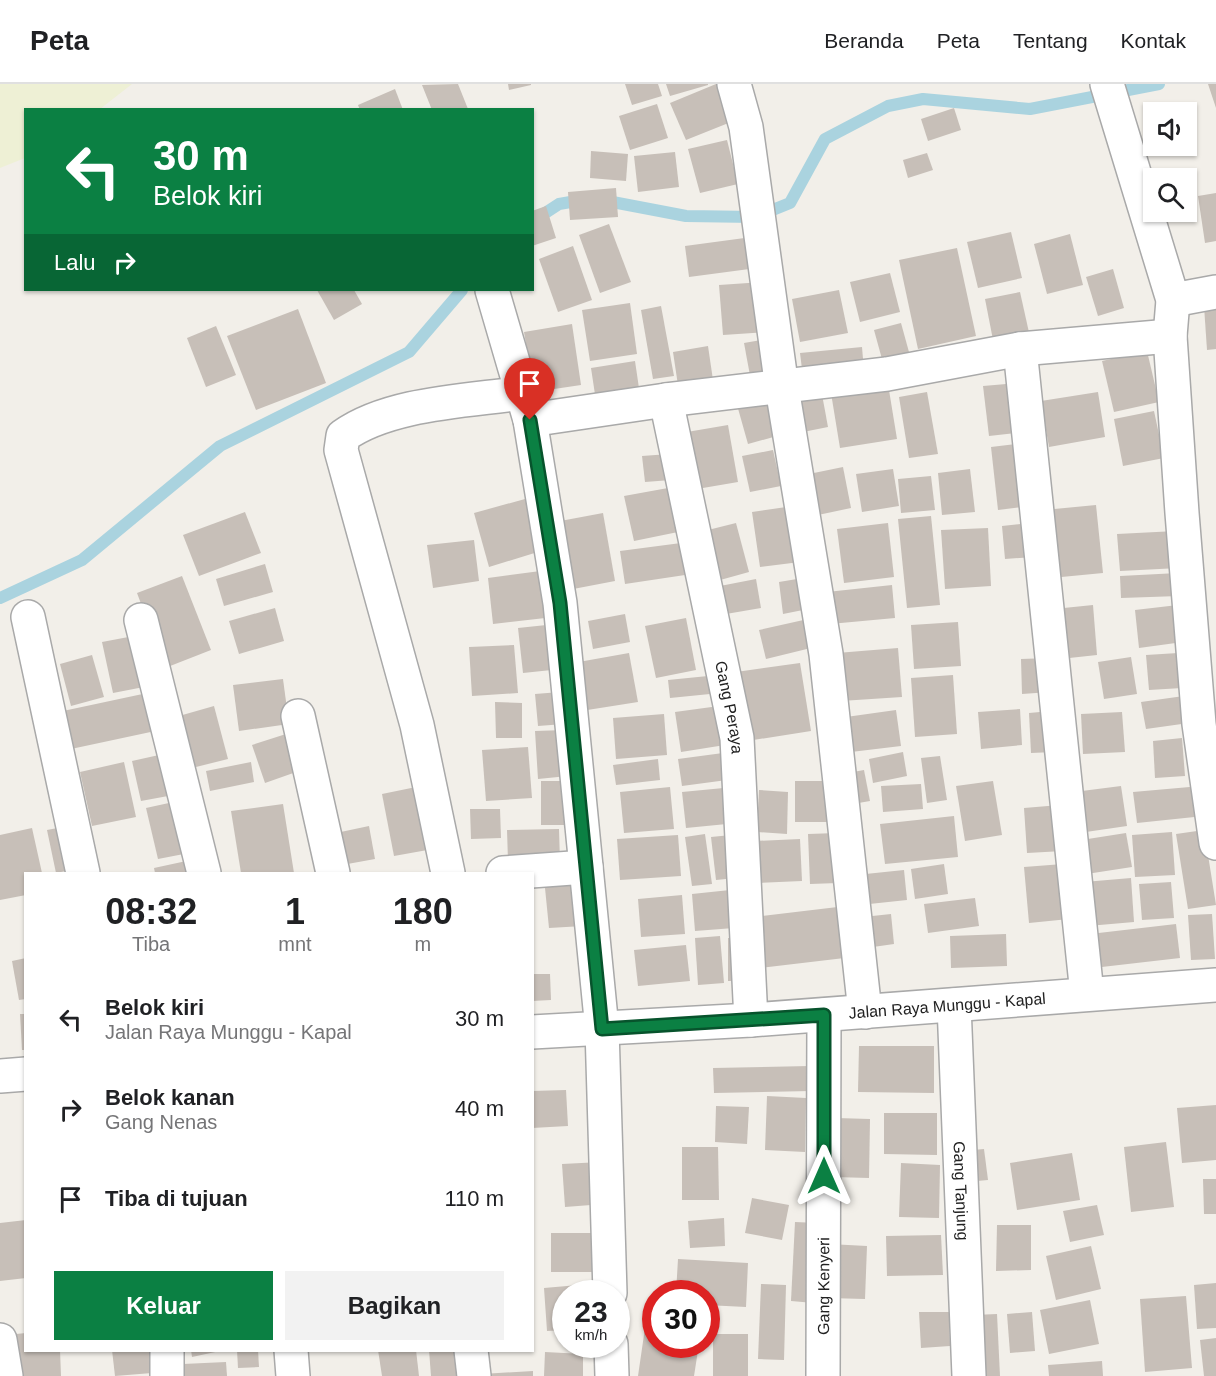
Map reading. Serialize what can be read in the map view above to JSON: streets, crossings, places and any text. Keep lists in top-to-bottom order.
{
  "streets": {
    "street": [
      "Gang Peraya",
      "Jalan Raya Munggu - Kapal",
      "Gang Tanjung",
      "Gang Kenyeri"
    ]
  },
  "crossings": [
    ["Gang Peraya", "Jalan Raya Munggu - Kapal"],
    ["Jalan Raya Munggu - Kapal", "Gang Tanjung"],
    ["Jalan Raya Munggu - Kapal", "Gang Kenyeri"]
  ],
  "page": {
    "header": "Peta",
    "nav": [
      "Beranda",
      "Peta",
      "Tentang",
      "Kontak"
    ],
    "turn": ["30 m", "Belok kiri"],
    "then": "Lalu",
    "eta": [
      "08:32",
      "Tiba",
      "1",
      "mnt",
      "180",
      "m"
    ],
    "list": [
      {
        "name": "Belok kiri",
        "note": "Jalan Raya Munggu - Kapal",
        "value": "30 m"
      },
      {
        "name": "Belok kanan",
        "note": "Gang Nenas",
        "value": "40 m"
      },
      {
        "name": "Tiba di tujuan",
        "value": "110 m"
      }
    ],
    "buttons": ["Keluar", "Bagikan"],
    "speed": "23 km/h",
    "limit": "30"
  }
}
